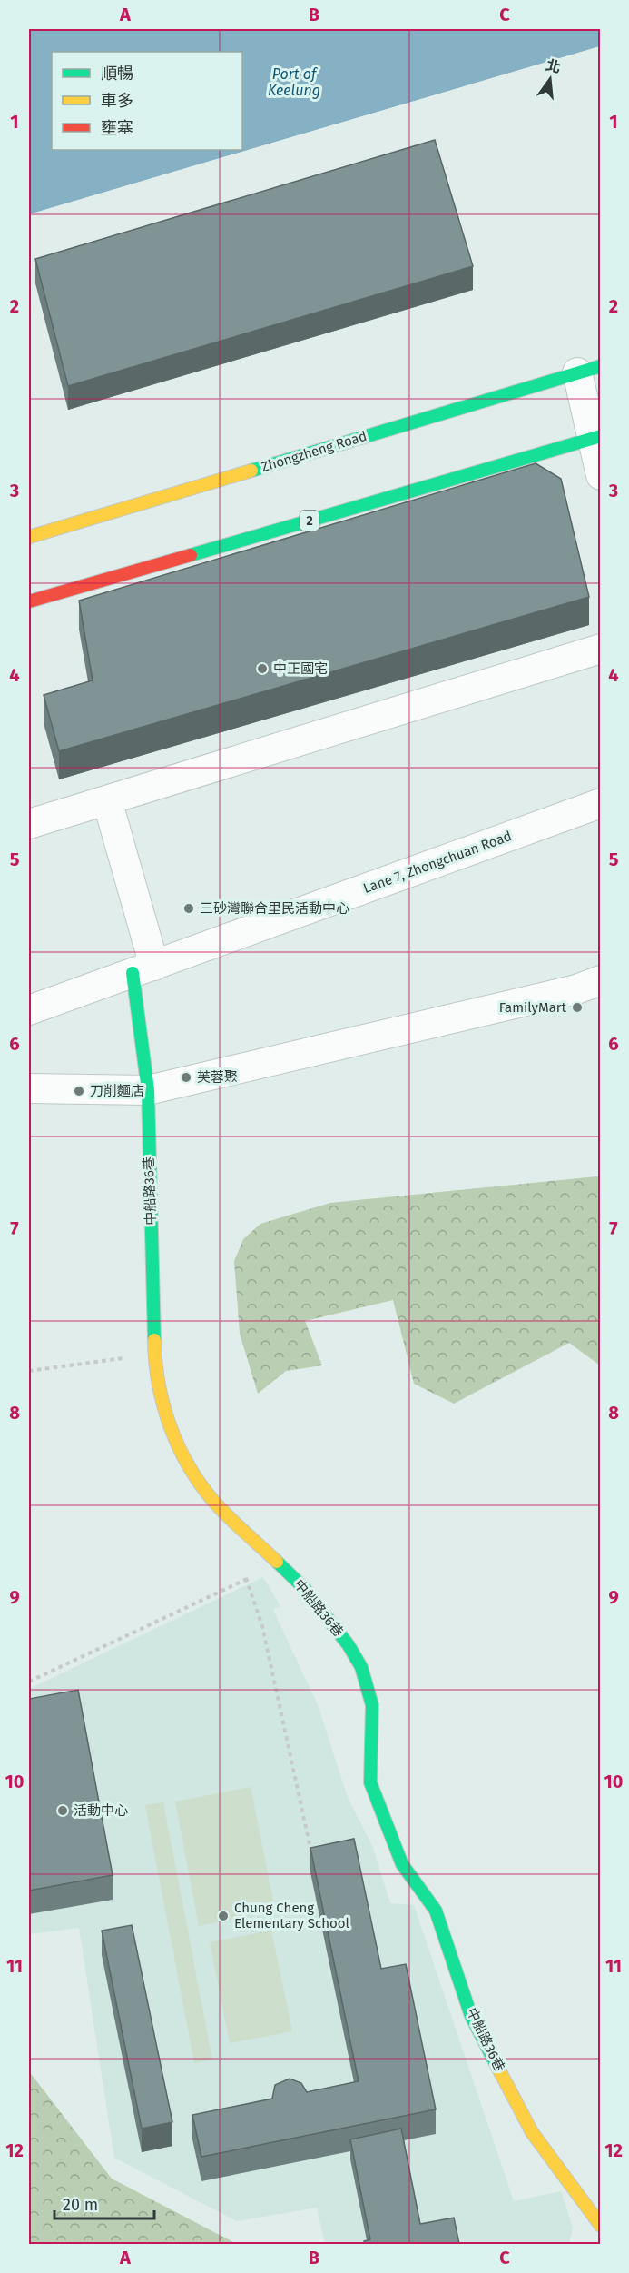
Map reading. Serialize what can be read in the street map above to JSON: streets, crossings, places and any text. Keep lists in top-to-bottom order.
{
  "streets": {
    "street": [
      "Zhongzheng Road",
      "2",
      "Lane 7, Zhongchuan Road",
      "中船路36巷"
    ]
  },
  "crossings": [
    ["Lane 7, Zhongchuan Road", "中船路36巷"]
  ],
  "water": ["Port of Keelung"],
  "places": [
    "中正國宅",
    "三砂灣聯合里民活動中心",
    "FamilyMart",
    "芙蓉聚",
    "刀削麵店",
    "活動中心",
    "Chung Cheng Elementary School"
  ],
  "legend": ["順暢", "車多", "壅塞"],
  "scale_bar": "20 m",
  "north": "top",
  "grid": {
    "columns": ["A", "B", "C"],
    "rows": [
      "1",
      "2",
      "3",
      "4",
      "5",
      "6",
      "7",
      "8",
      "9",
      "10",
      "11",
      "12"
    ]
  }
}
